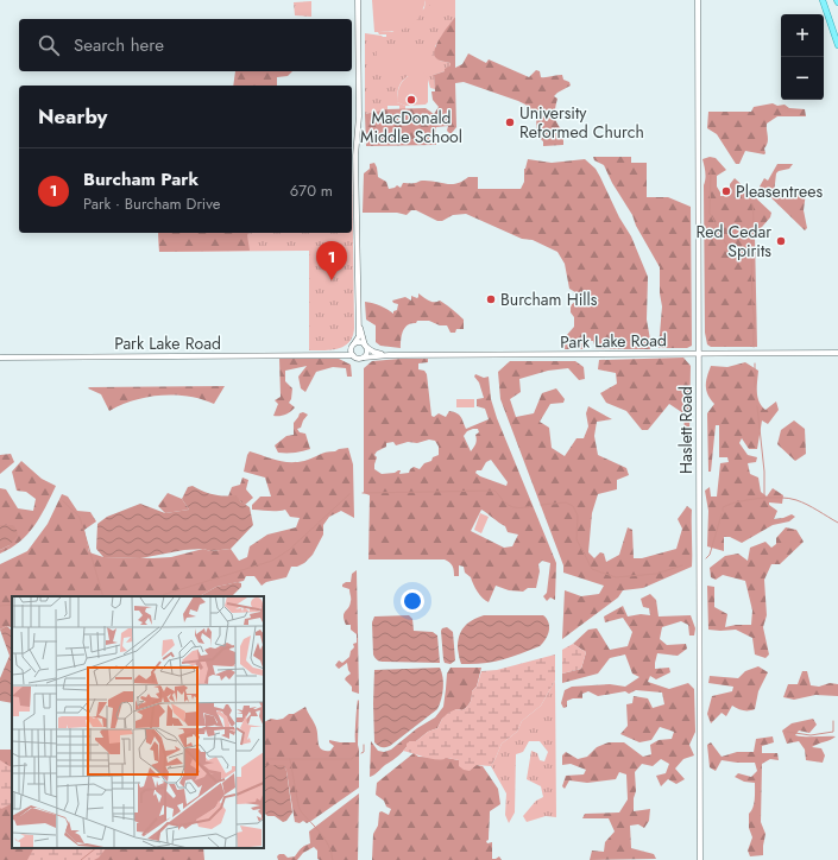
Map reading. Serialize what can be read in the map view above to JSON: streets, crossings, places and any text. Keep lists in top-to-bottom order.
{
  "streets": {
    "street": ["Park Lake Road", "Haslett Road"]
  },
  "crossings": [
    ["Park Lake Road", "Haslett Road"]
  ],
  "places": [
    "MacDonald Middle School",
    "University Reformed Church",
    "Pleasentrees",
    "Red Cedar Spirits",
    "Burcham Hills"
  ],
  "page": {
    "map_buttons": ["+", "−"],
    "search": "Search here",
    "heading": "Nearby",
    "list": [
      {
        "mark": "1",
        "name": "Burcham Park",
        "note": "Park · Burcham Drive",
        "value": "670 m"
      }
    ],
    "pins": "1"
  }
}
